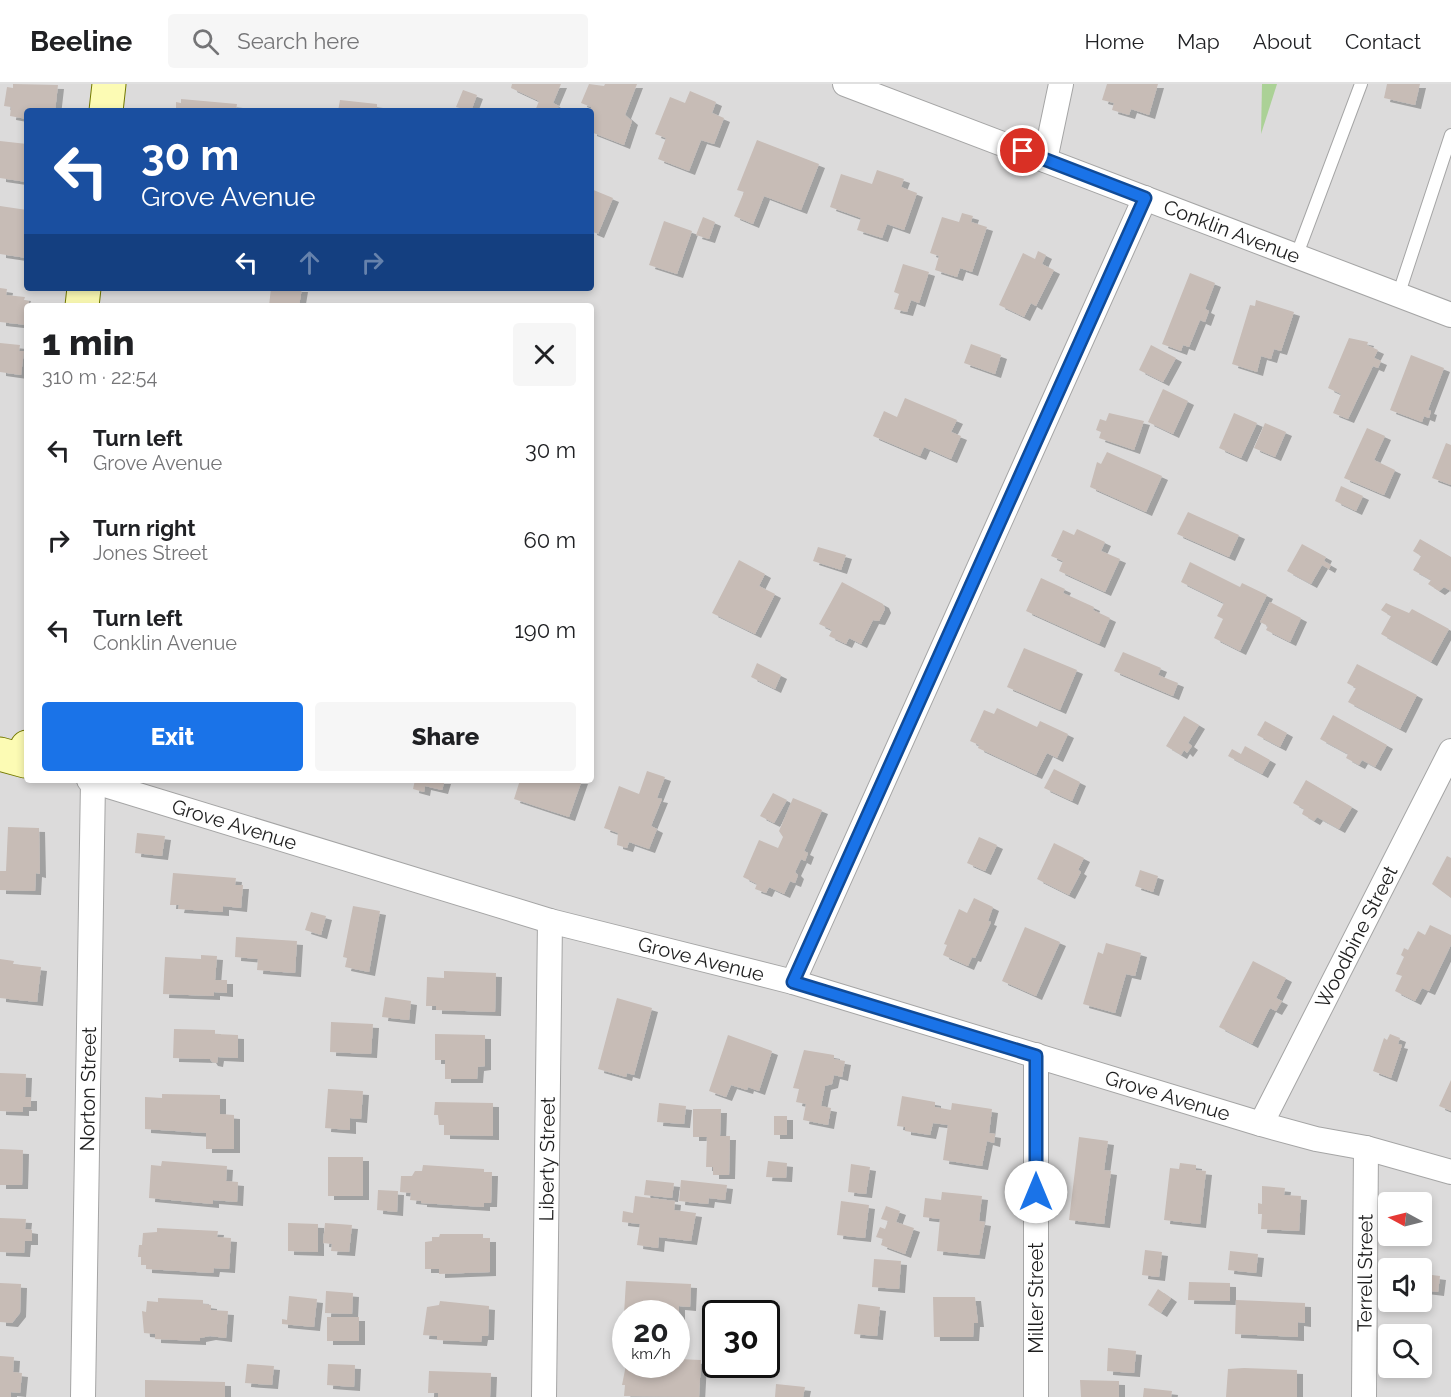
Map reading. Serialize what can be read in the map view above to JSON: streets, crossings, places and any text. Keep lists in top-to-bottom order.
{
  "streets": {
    "street": [
      "Conklin Avenue",
      "Grove Avenue",
      "Woodbine Street",
      "Norton Street",
      "Liberty Street",
      "Terrell Street",
      "Miller Street"
    ]
  },
  "crossings": [
    ["Grove Avenue", "Woodbine Street"],
    ["Grove Avenue", "Liberty Street"],
    ["Grove Avenue", "Terrell Street"],
    ["Grove Avenue", "Miller Street"]
  ],
  "north": "left",
  "page": {
    "header": "Beeline",
    "search": "Search here",
    "nav": [
      "Home",
      "Map",
      "About",
      "Contact"
    ],
    "turn": ["30 m", "Grove Avenue"],
    "heading": ["1 min", "310 m · 22:54"],
    "list": [
      {
        "name": "Turn left",
        "note": "Grove Avenue",
        "value": "30 m"
      },
      {
        "name": "Turn right",
        "note": "Jones Street",
        "value": "60 m"
      },
      {
        "name": "Turn left",
        "note": "Conklin Avenue",
        "value": "190 m"
      }
    ],
    "buttons": ["Exit", "Share"],
    "speed": "20 km/h",
    "limit": "30"
  }
}
